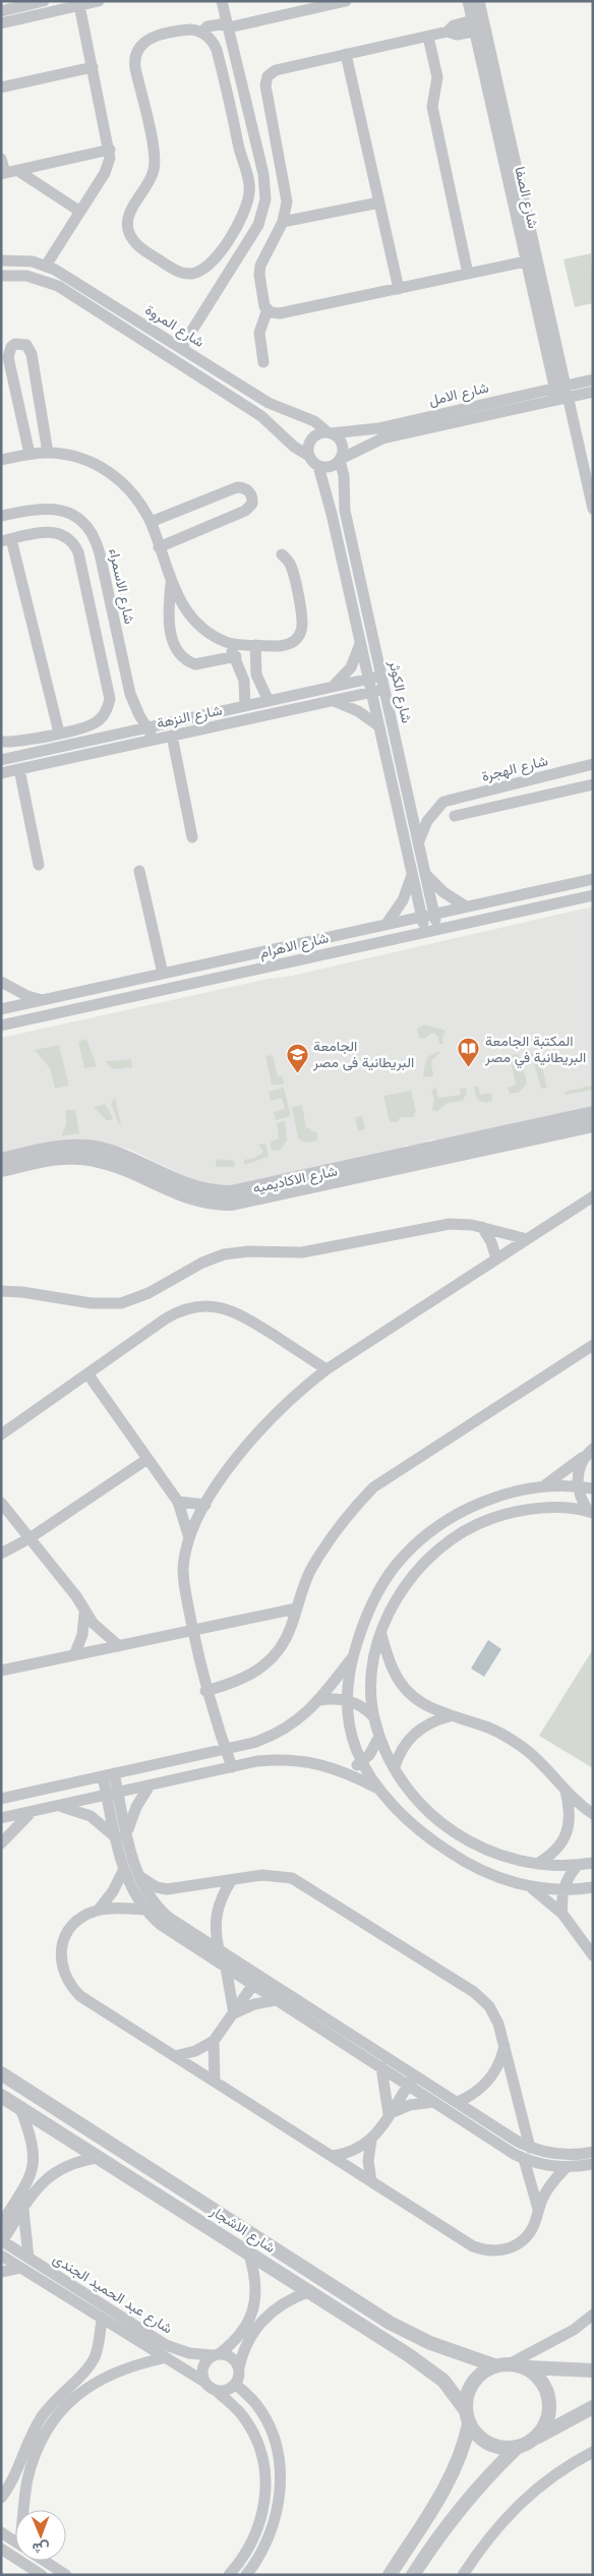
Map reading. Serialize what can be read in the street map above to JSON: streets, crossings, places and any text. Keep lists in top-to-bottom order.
{
  "streets": {
    "street": [
      "شارع الصفا",
      "شارع المروة",
      "شارع الامل",
      "شارع الاسمراء",
      "شارع الكوثر",
      "شارع النزهة",
      "شارع الهجرة",
      "شارع الاهرام",
      "شارع الاكاديميه",
      "شارع الاشجار",
      "شارع عبد الحميد الجندى"
    ]
  },
  "crossings": [
    ["شارع الصفا", "شارع الامل"],
    ["شارع المروة", "شارع الامل"],
    ["شارع المروة", "شارع الكوثر"],
    ["شارع الامل", "شارع الكوثر"],
    ["شارع الاسمراء", "شارع النزهة"],
    ["شارع الكوثر", "شارع النزهة"],
    ["شارع الكوثر", "شارع الهجرة"],
    ["شارع الكوثر", "شارع الاهرام"]
  ],
  "places": {
    "library": ["المكتبة الجامعة البريطانية في مصر"],
    "school or university": ["الجامعة البريطانية فى مصر"]
  },
  "north": "bottom"
}
